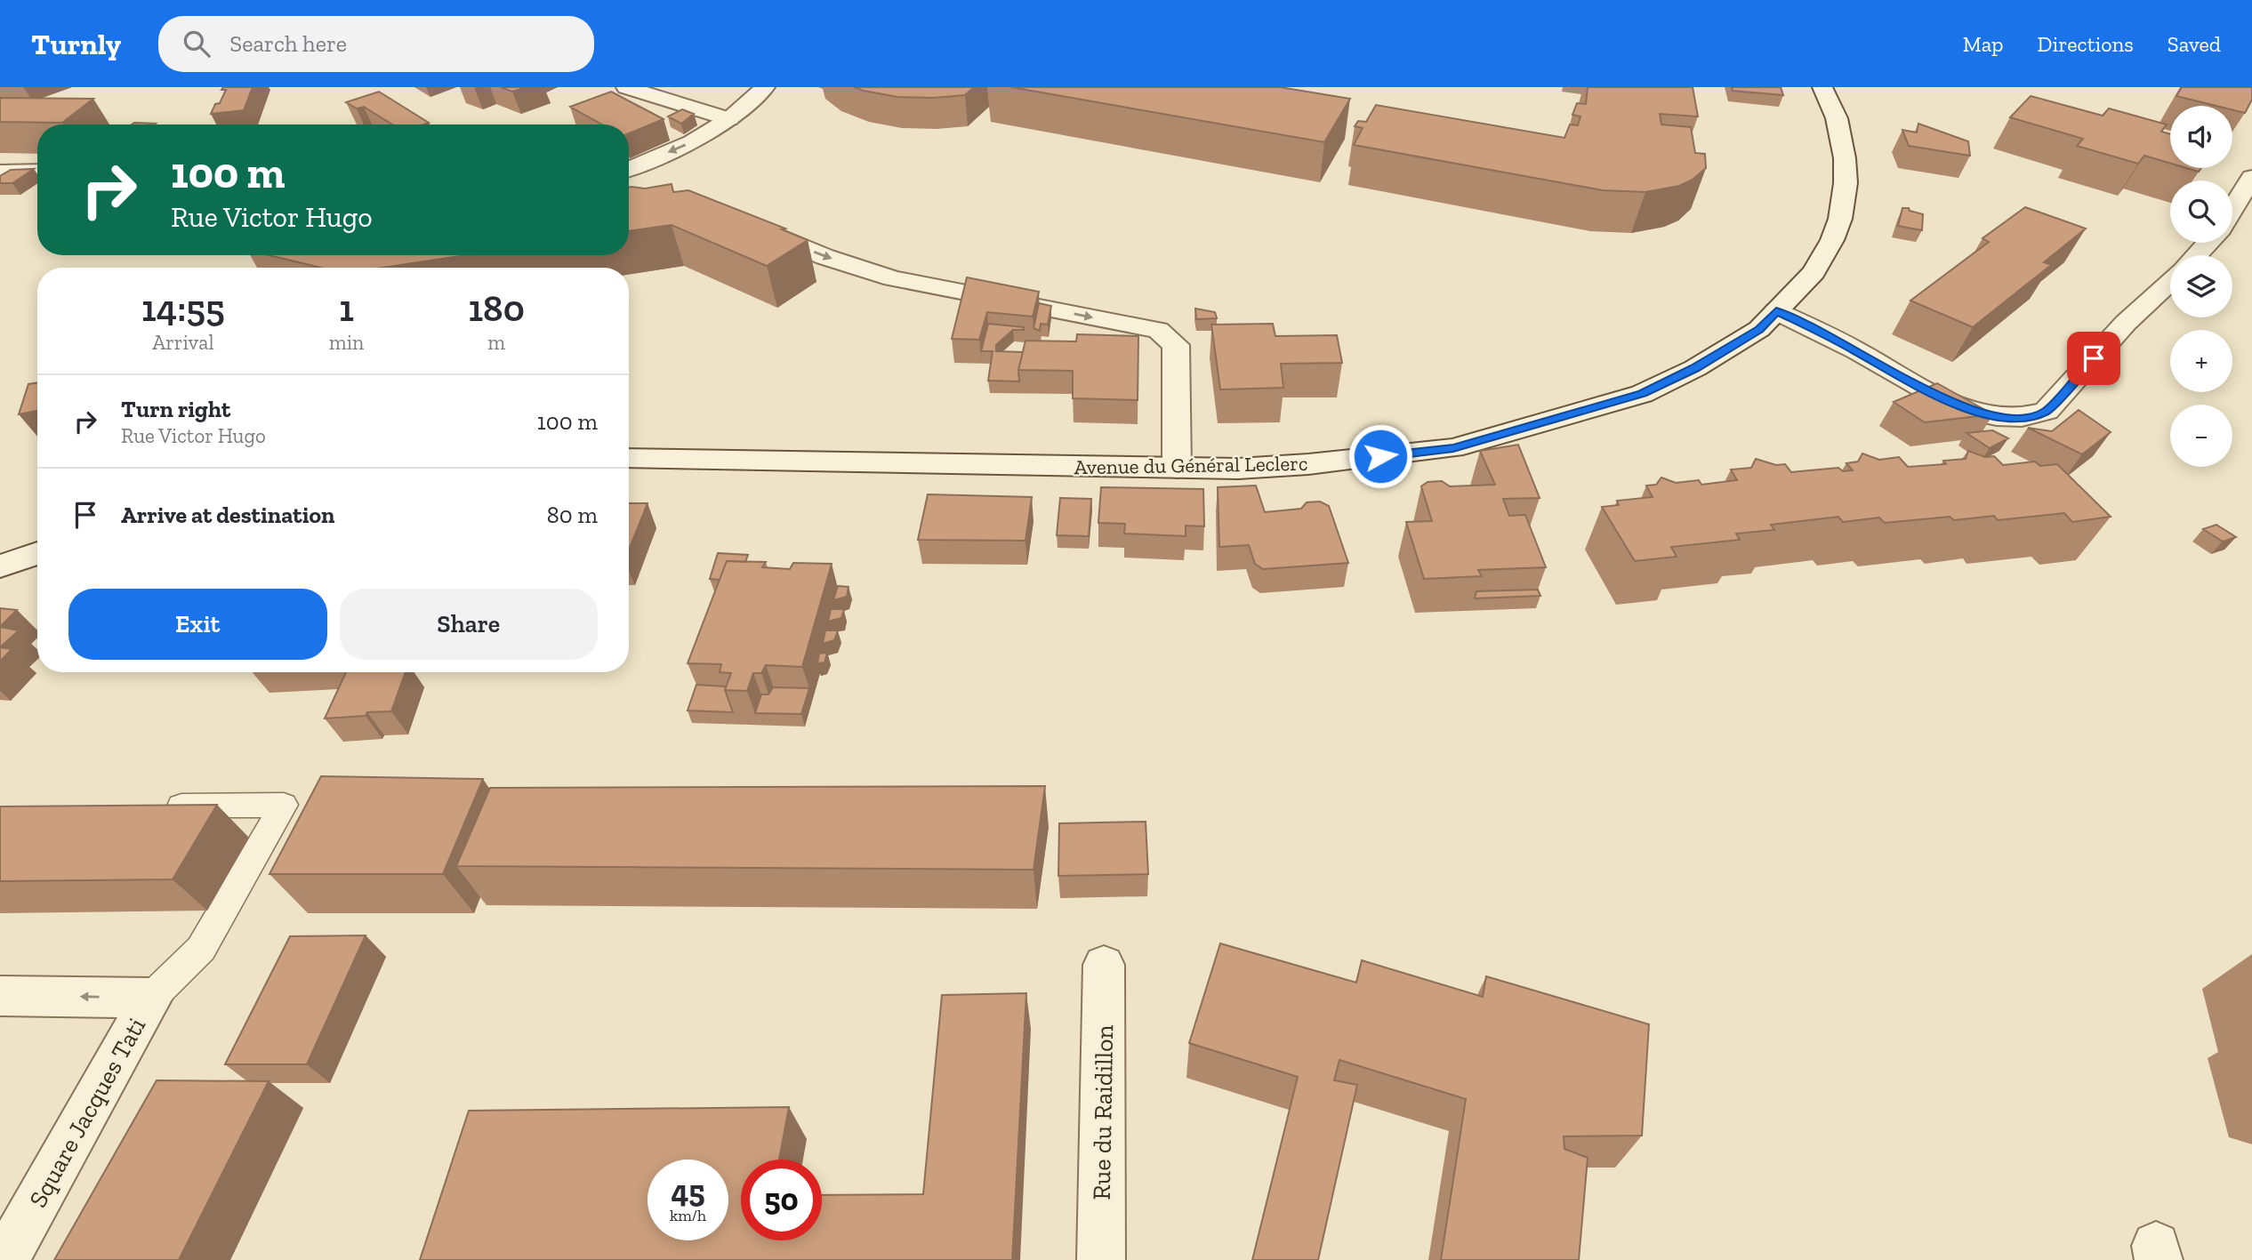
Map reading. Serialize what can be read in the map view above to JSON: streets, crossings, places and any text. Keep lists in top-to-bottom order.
{
  "streets": {
    "street": ["Avenue du Général Leclerc", "Square Jacques Tati", "Rue du Raidillon"]
  },
  "page": {
    "header": "Turnly",
    "search": "Search here",
    "nav": ["Map", "Directions", "Saved"],
    "map_buttons": ["+", "−"],
    "turn": ["100 m", "Rue Victor Hugo"],
    "eta": [
      "14:55",
      "Arrival",
      "1",
      "min",
      "180",
      "m"
    ],
    "list": [
      {
        "name": "Turn right",
        "note": "Rue Victor Hugo",
        "value": "100 m"
      },
      {
        "name": "Arrive at destination",
        "value": "80 m"
      }
    ],
    "buttons": ["Exit", "Share"],
    "speed": "45 km/h",
    "limit": "50"
  }
}
